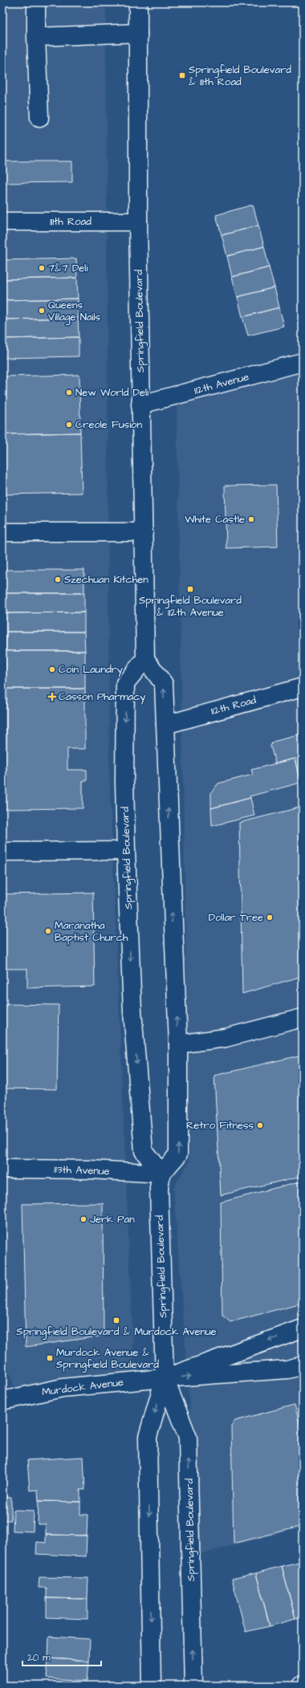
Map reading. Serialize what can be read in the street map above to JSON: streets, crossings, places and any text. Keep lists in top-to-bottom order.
{
  "streets": {
    "main road": [
      "111th Road",
      "Springfield Boulevard",
      "112th Avenue",
      "112th Road",
      "113th Avenue",
      "Murdock Avenue"
    ]
  },
  "crossings": [
    ["111th Road", "Springfield Boulevard"],
    ["Springfield Boulevard", "112th Avenue"],
    ["Springfield Boulevard", "113th Avenue"],
    ["Springfield Boulevard", "Murdock Avenue"]
  ],
  "places": {
    "transit": [
      "Springfield Boulevard & 111th Road",
      "Springfield Boulevard & 112th Avenue",
      "Springfield Boulevard & Murdock Avenue",
      "Murdock Avenue & Springfield Boulevard"
    ],
    "other": [
      "7&7 Deli",
      "Queens Village Nails",
      "New World Deli",
      "Creole Fusion",
      "White Castle",
      "Szechuan Kitchen",
      "Coin Laundry",
      "Dollar Tree",
      "Maranatha Baptist Church",
      "Retro Fitness",
      "Jerk Pan"
    ],
    "health": ["Casson Pharmacy"]
  },
  "scale_bar": "20 m"
}
